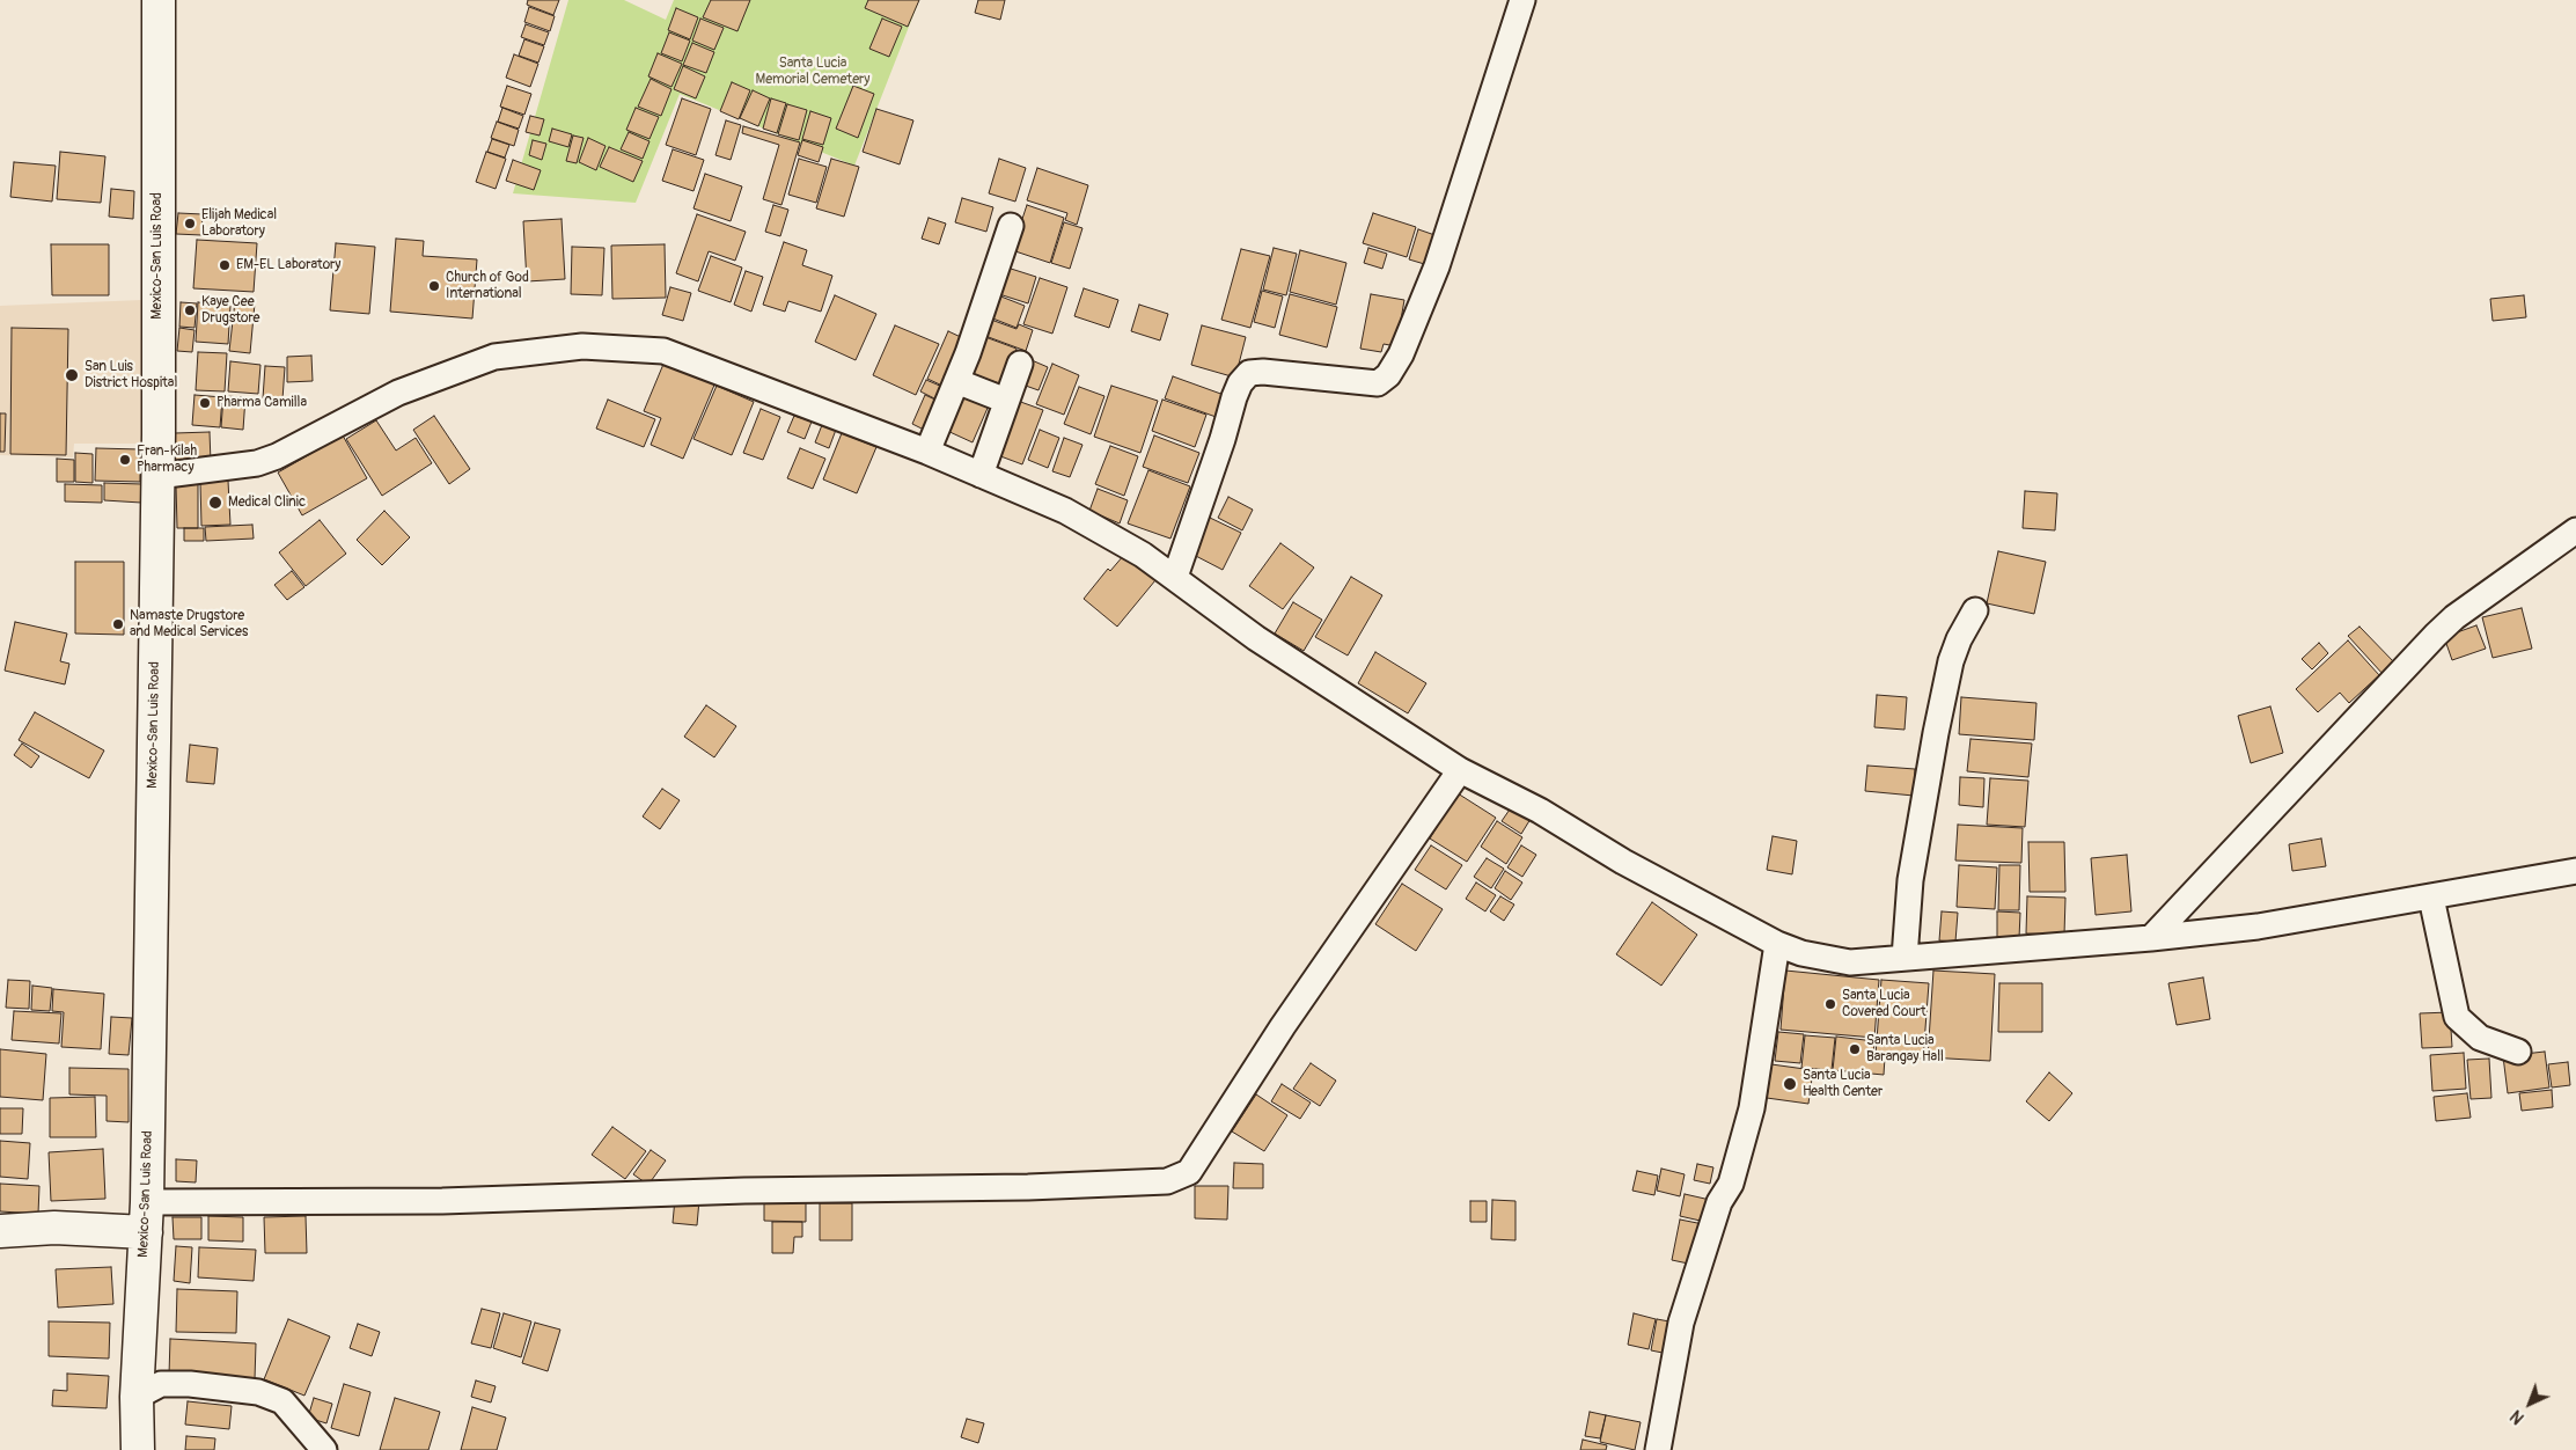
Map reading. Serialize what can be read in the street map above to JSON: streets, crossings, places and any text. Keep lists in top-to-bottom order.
{
  "streets": {
    "main road": ["Mexico-San Luis Road"]
  },
  "parks": ["Santa Lucia Memorial Cemetery"],
  "places": [
    "Elijah Medical Laboratory",
    "EM-EL Laboratory",
    "Church of God International",
    "Kaye Cee Drugstore",
    "San Luis District Hospital",
    "Pharma Camilla",
    "Fran-Kilah Pharmacy",
    "Medical Clinic",
    "Namaste Drugstore and Medical Services",
    "Santa Lucia Covered Court",
    "Santa Lucia Barangay Hall",
    "Santa Lucia Health Center"
  ],
  "north": "bottom left"
}
